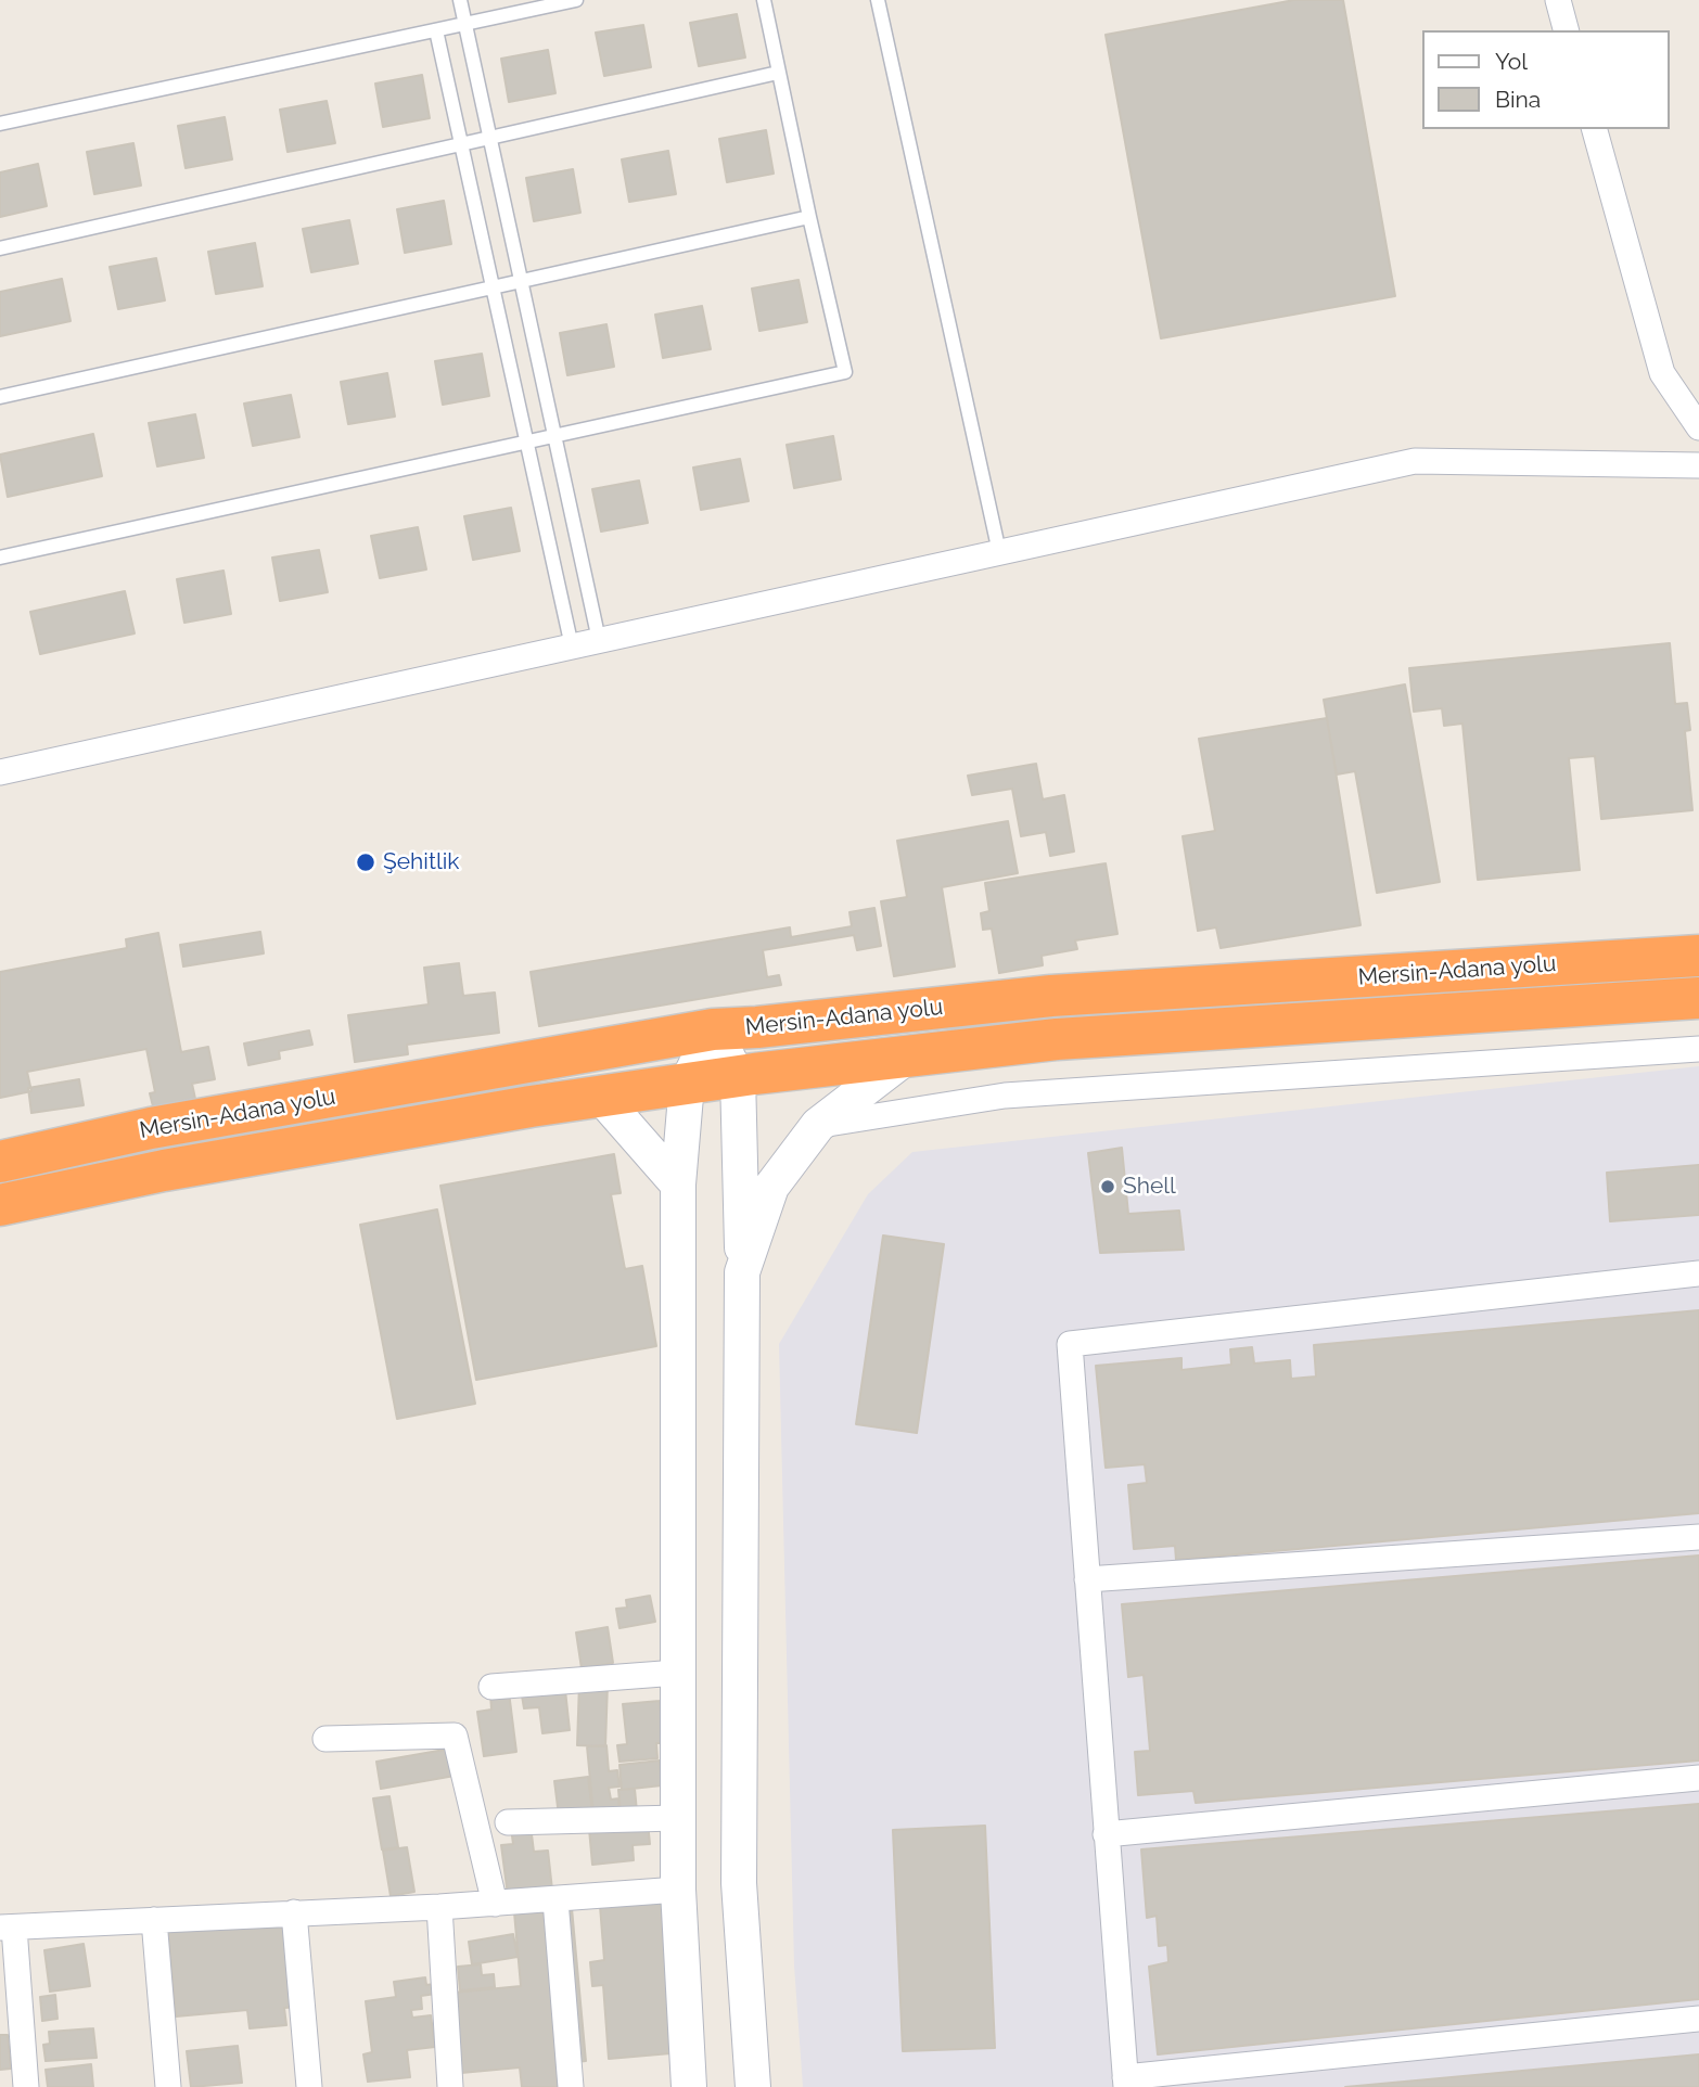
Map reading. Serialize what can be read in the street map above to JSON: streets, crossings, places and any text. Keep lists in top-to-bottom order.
{
  "streets": {
    "highway": ["Mersin-Adana yolu"]
  },
  "places": ["Şehitlik", "Shell"],
  "legend": ["Yol", "Bina"]
}
